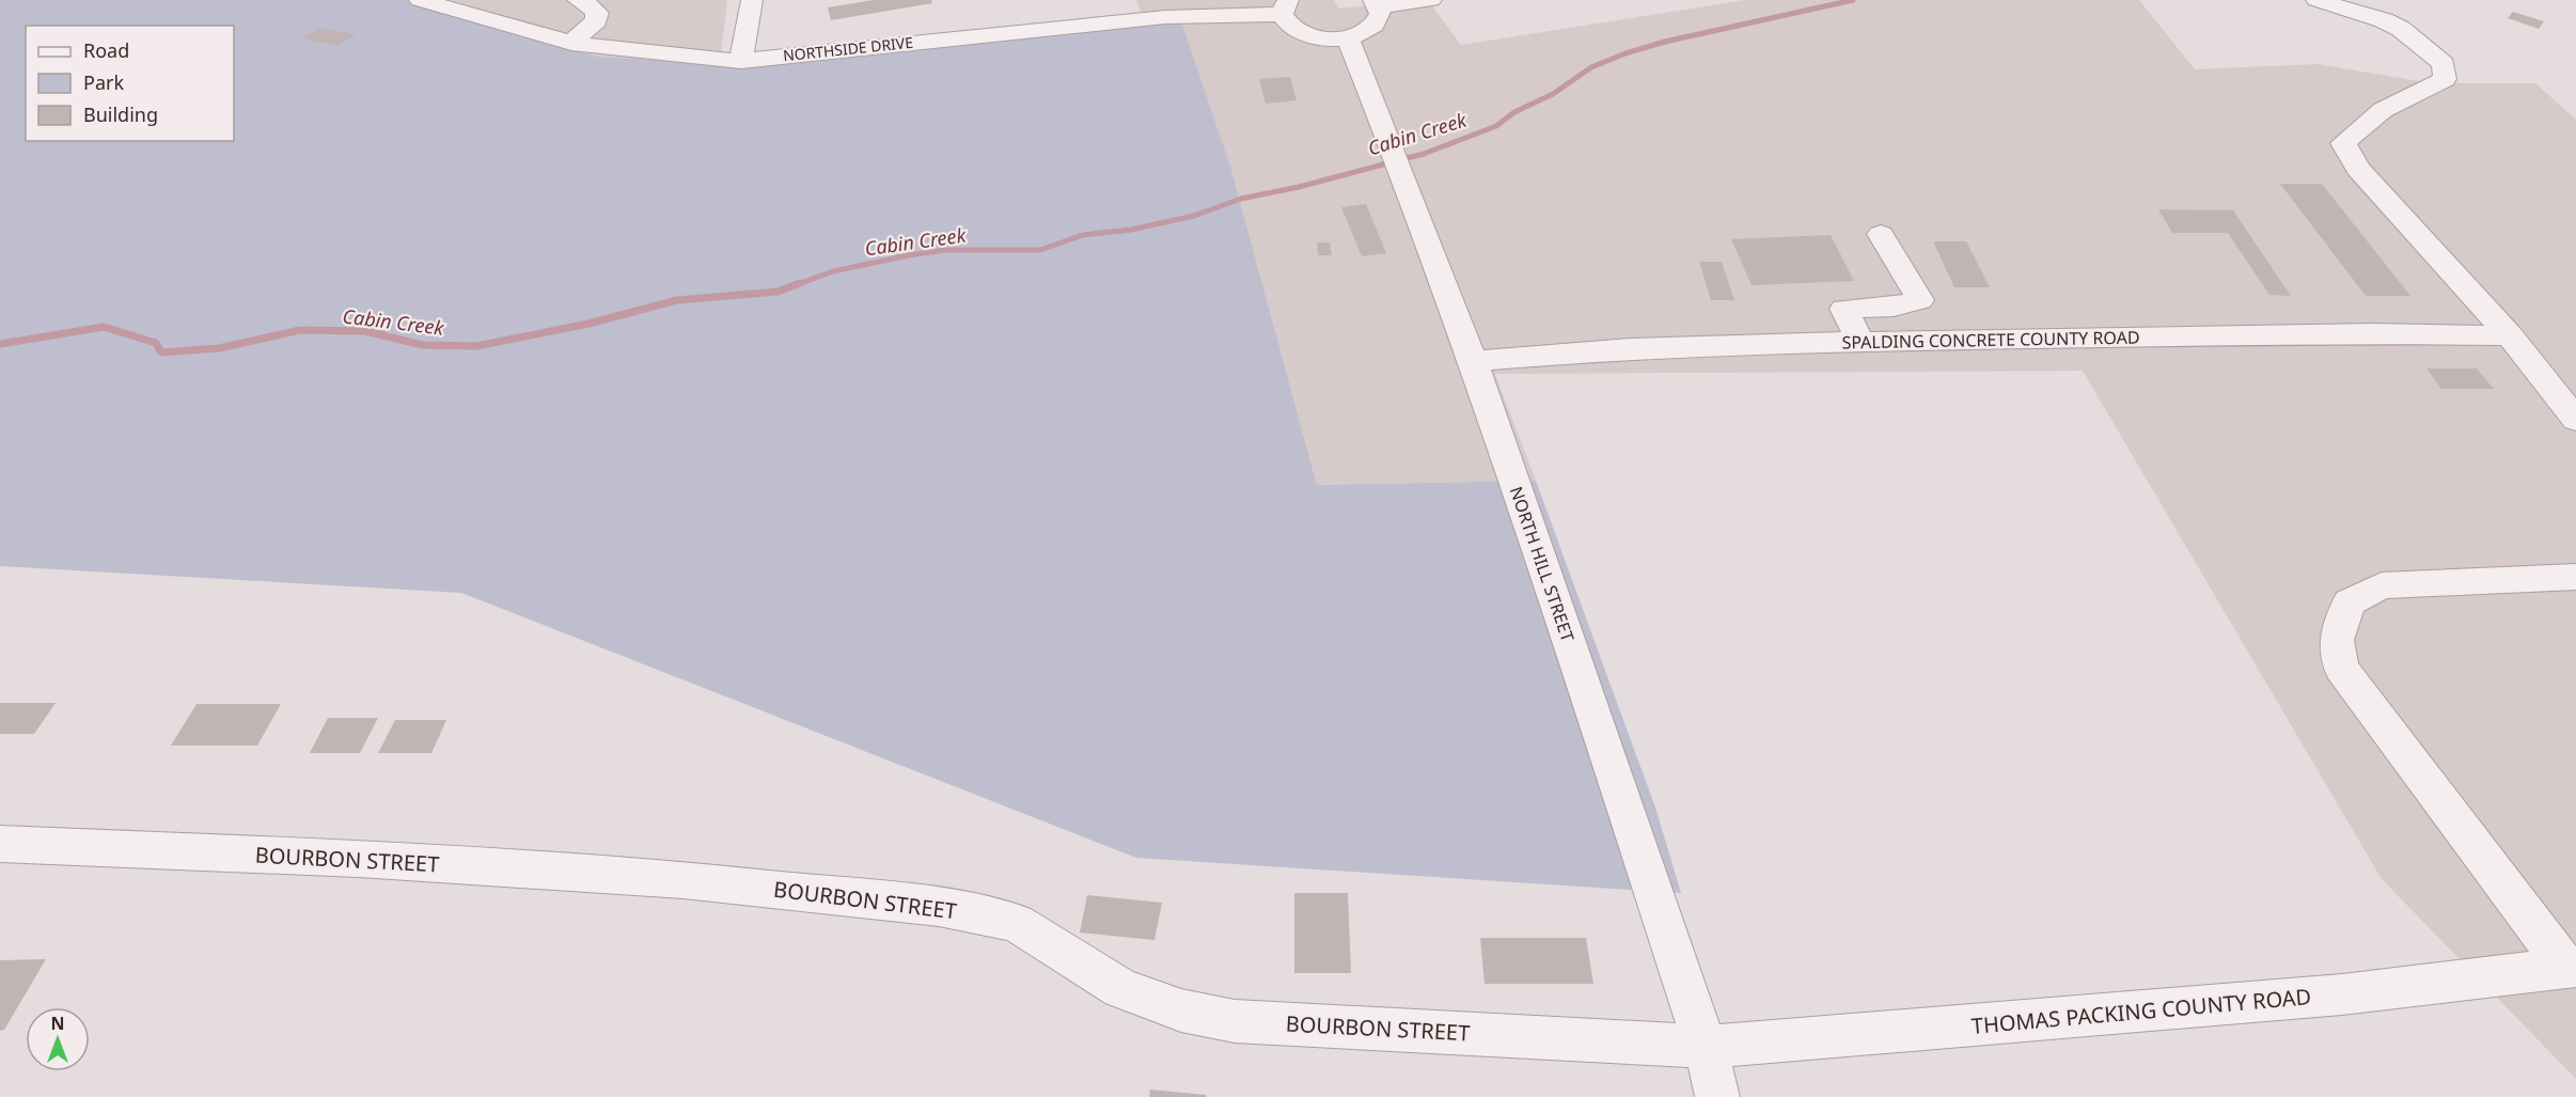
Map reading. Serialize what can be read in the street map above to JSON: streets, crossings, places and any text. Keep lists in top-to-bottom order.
{
  "streets": {
    "street": [
      "NORTHSIDE DRIVE",
      "SPALDING CONCRETE COUNTY ROAD",
      "NORTH HILL STREET",
      "BOURBON STREET",
      "THOMAS PACKING COUNTY ROAD"
    ]
  },
  "crossings": [
    ["SPALDING CONCRETE COUNTY ROAD", "NORTH HILL STREET"],
    ["NORTH HILL STREET", "BOURBON STREET"],
    ["NORTH HILL STREET", "THOMAS PACKING COUNTY ROAD"],
    ["BOURBON STREET", "THOMAS PACKING COUNTY ROAD"]
  ],
  "water": ["Cabin Creek"],
  "legend": ["Road", "Park", "Building"],
  "north": "top"
}
